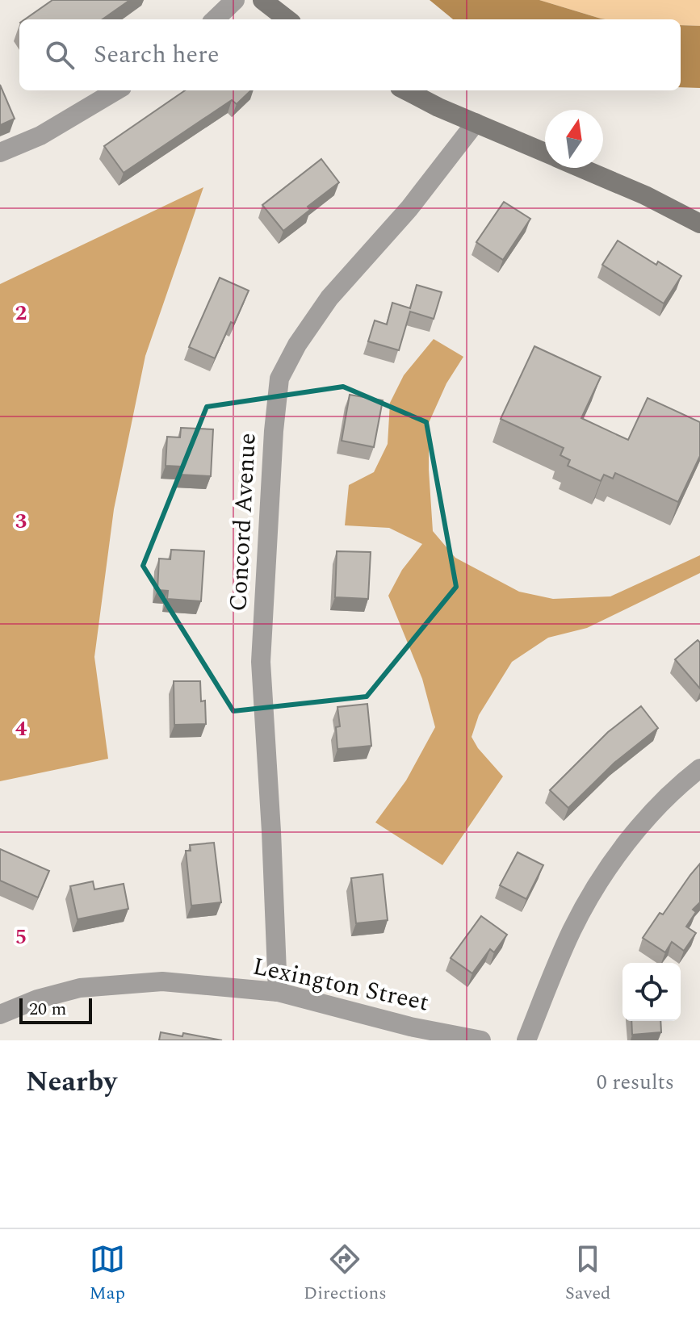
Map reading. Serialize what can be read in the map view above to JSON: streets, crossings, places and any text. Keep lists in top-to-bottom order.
{
  "streets": {
    "street": ["Concord Avenue", "Lexington Street"]
  },
  "crossings": [
    ["Concord Avenue", "Lexington Street"]
  ],
  "scale_bar": "20 m",
  "north": "top",
  "page": {
    "search": "Search here",
    "scale": "20 m",
    "heading": ["Nearby", "0 results"],
    "nav": ["Map", "Directions", "Saved"]
  },
  "grid": {
    "rows": [
      "2",
      "3",
      "4",
      "5"
    ]
  }
}
